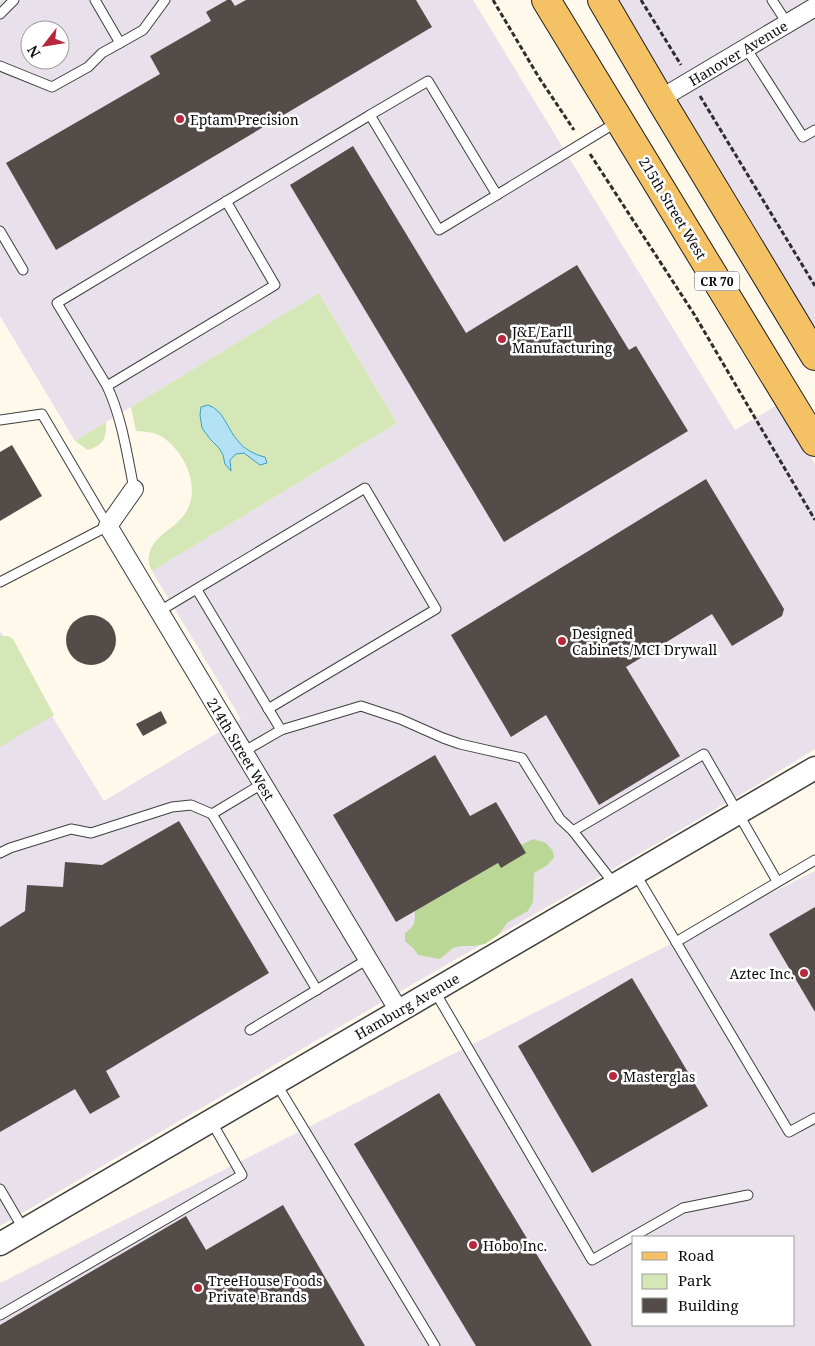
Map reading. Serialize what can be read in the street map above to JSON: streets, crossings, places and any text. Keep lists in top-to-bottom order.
{
  "streets": {
    "main road": ["215th Street West", "CR 70"],
    "street": ["Hanover Avenue", "214th Street West", "Hamburg Avenue"]
  },
  "crossings": [
    ["214th Street West", "Hamburg Avenue"]
  ],
  "places": [
    "Eptam Precision",
    "J&E/Earll Manufacturing",
    "Designed Cabinets/MCI Drywall",
    "Aztec Inc.",
    "Masterglas",
    "Hobo Inc.",
    "TreeHouse Foods Private Brands"
  ],
  "legend": ["Road", "Park", "Building"],
  "north": "bottom left"
}
